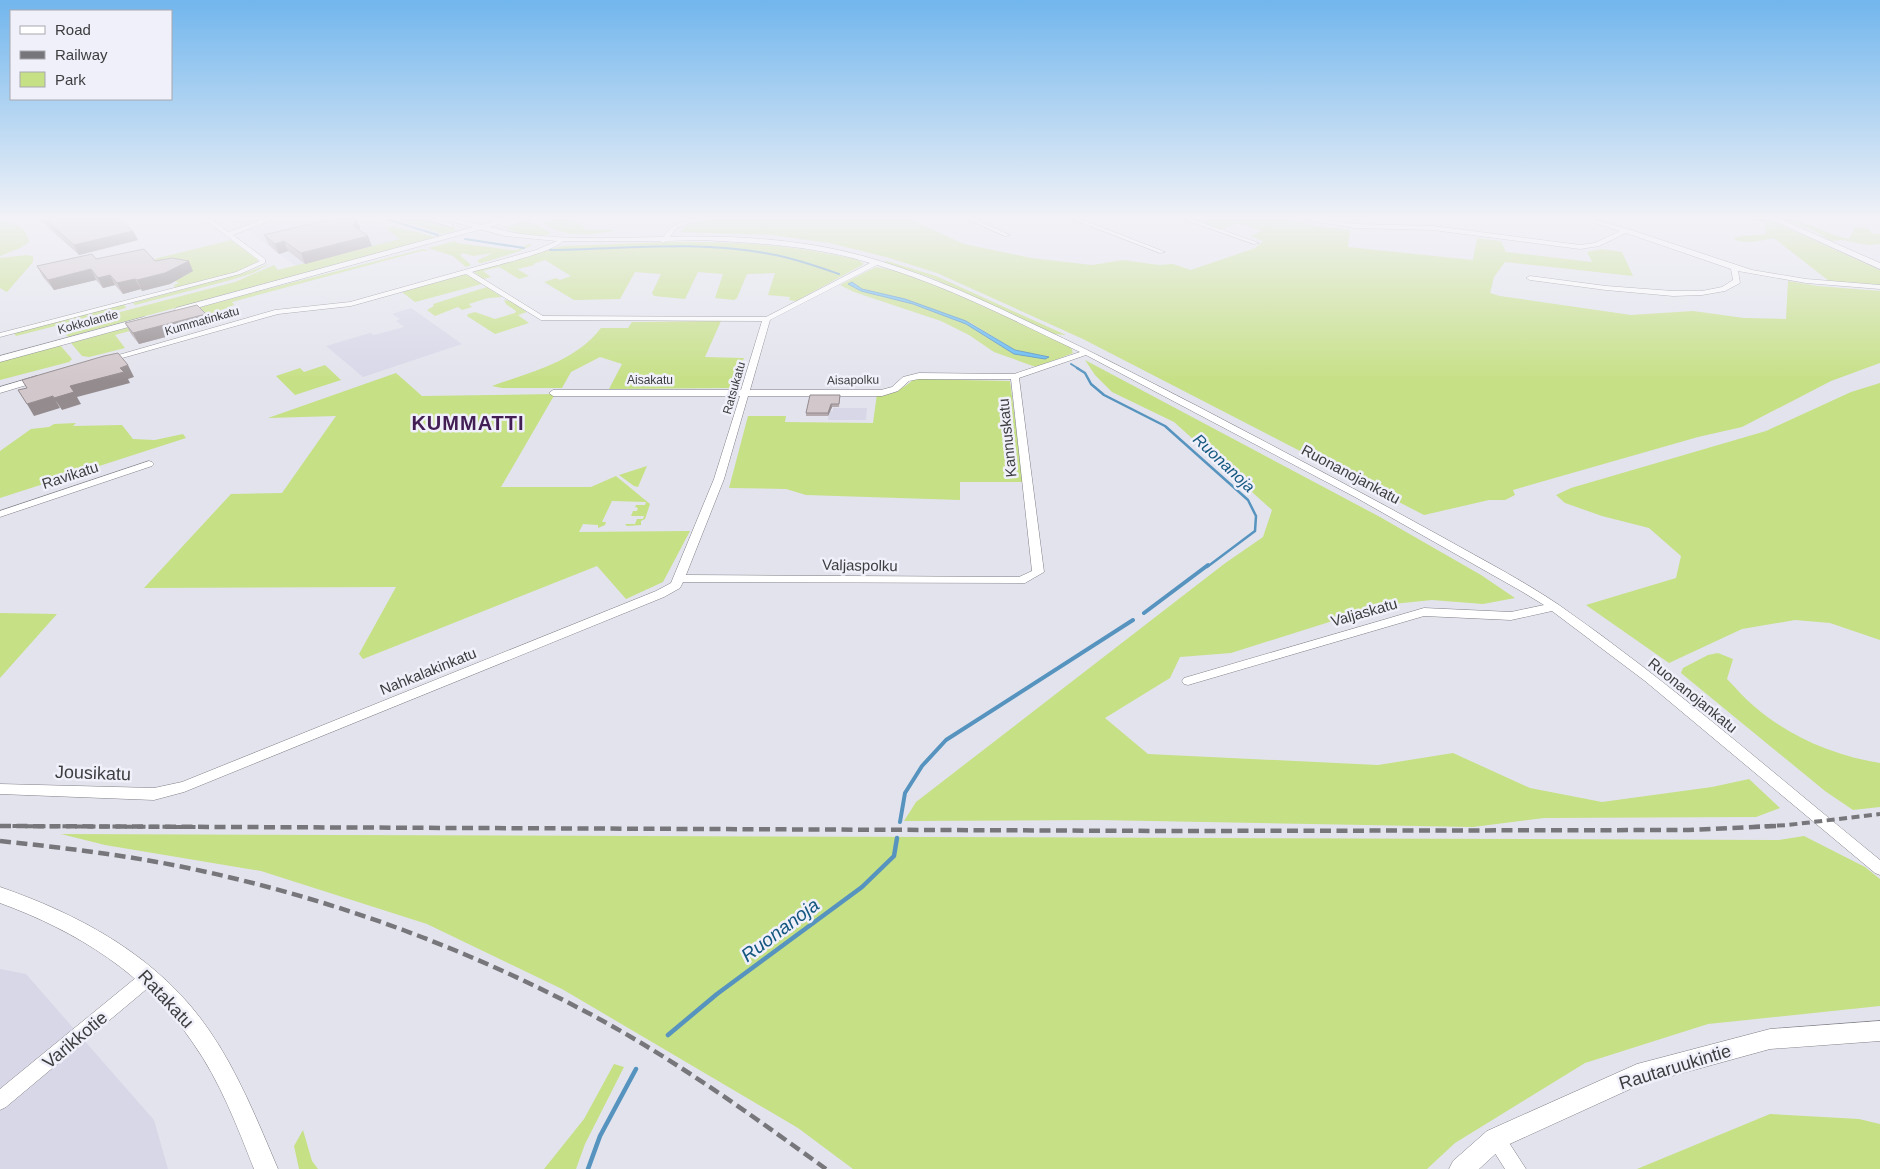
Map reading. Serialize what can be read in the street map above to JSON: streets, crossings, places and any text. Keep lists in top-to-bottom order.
{
  "streets": {
    "main road": ["Kokkolantie", "Ratakatu", "Rautaruukintie"],
    "street": [
      "Kummatinkatu",
      "Aisakatu",
      "Aisapolku",
      "Ratsukatu",
      "Kannuskatu",
      "Ruonanojankatu",
      "Ravikatu",
      "Valjaspolku",
      "Valjaskatu",
      "Nahkalakinkatu",
      "Jousikatu",
      "Varikkotie"
    ]
  },
  "crossings": [
    ["Aisakatu", "Aisapolku"],
    ["Aisakatu", "Ratsukatu"],
    ["Aisapolku", "Ratsukatu"],
    ["Aisapolku", "Kannuskatu"],
    ["Ratsukatu", "Valjaspolku"],
    ["Ratsukatu", "Nahkalakinkatu"],
    ["Kannuskatu", "Ruonanojankatu"],
    ["Kannuskatu", "Valjaspolku"],
    ["Ruonanojankatu", "Valjaskatu"],
    ["Valjaspolku", "Nahkalakinkatu"],
    ["Nahkalakinkatu", "Jousikatu"],
    ["Ratakatu", "Varikkotie"]
  ],
  "districts": ["KUMMATTI"],
  "water": ["Ruonanoja"],
  "legend": ["Road", "Railway", "Park"]
}
